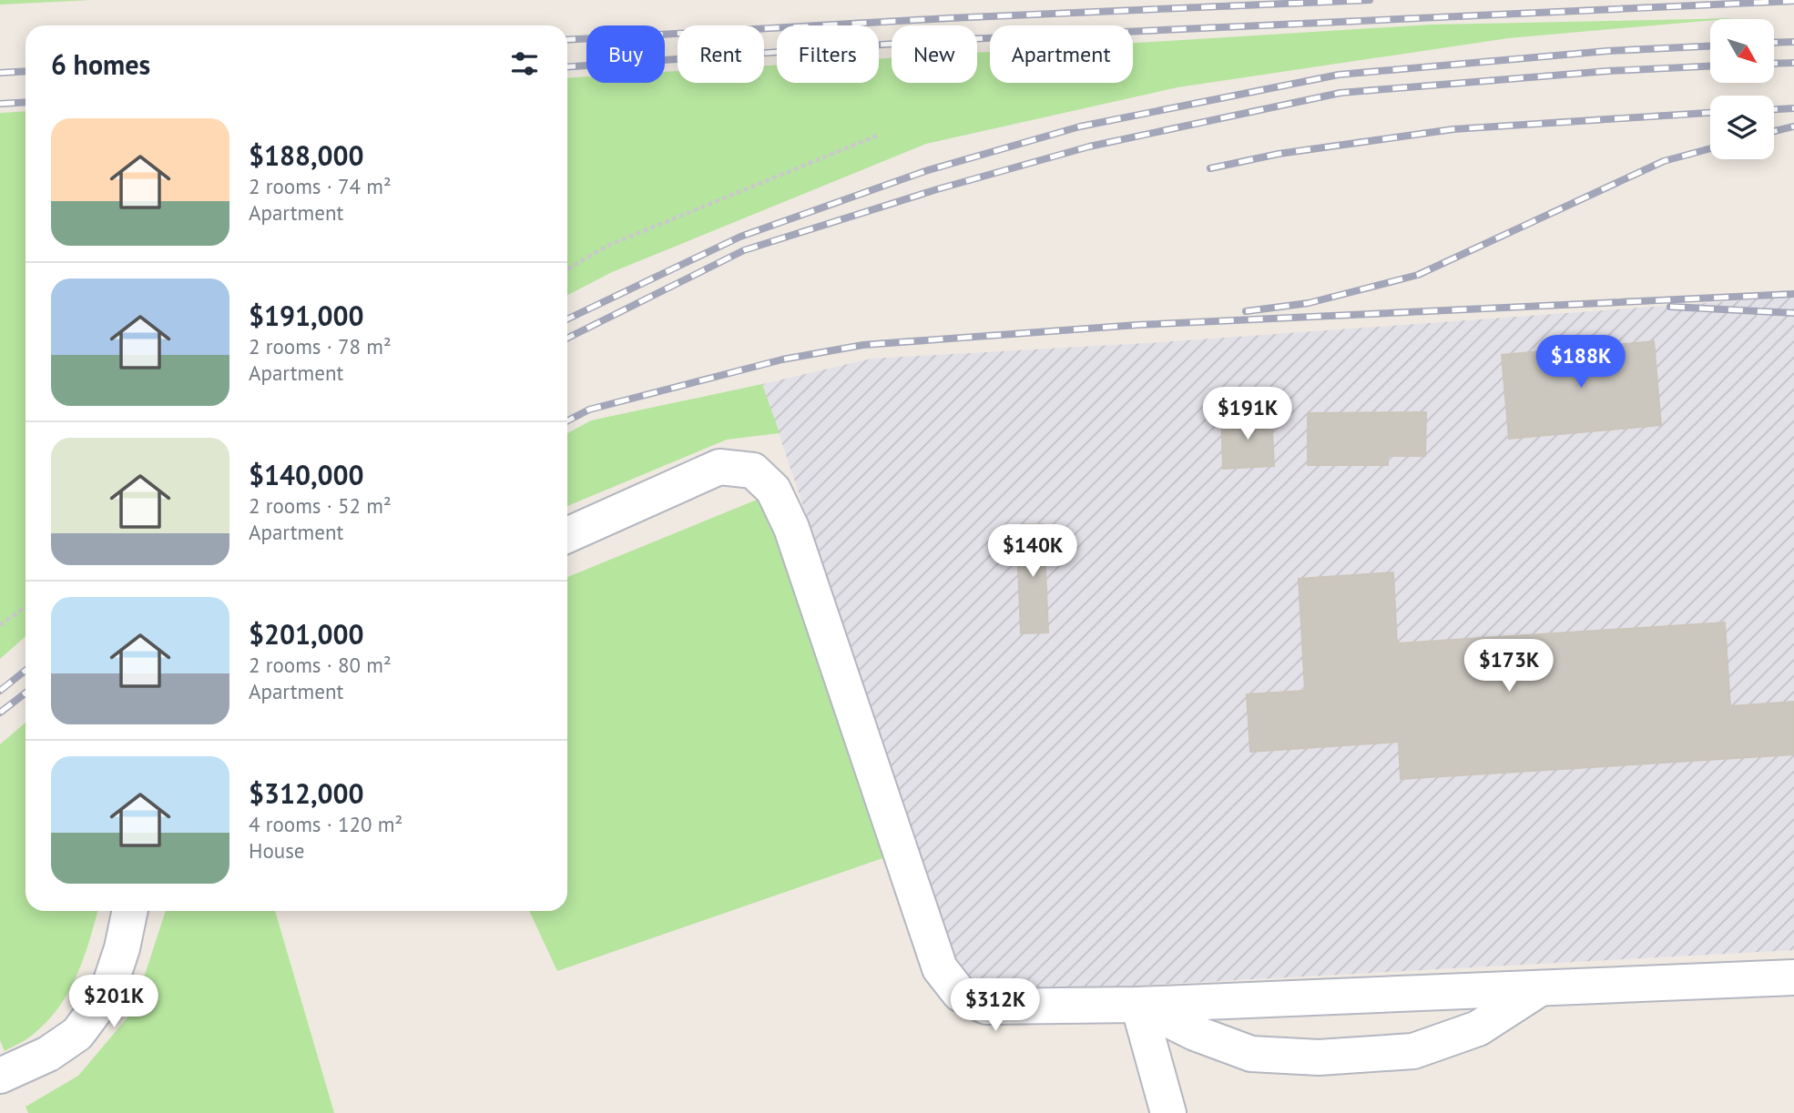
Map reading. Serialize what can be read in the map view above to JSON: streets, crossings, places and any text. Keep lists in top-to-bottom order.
{
  "north": "bottom right",
  "page": {
    "chip": [
      "Buy",
      "Rent",
      "Filters",
      "New",
      "Apartment"
    ],
    "heading": "6 homes",
    "list": [
      {
        "name": "$188,000",
        "note": "2 rooms · 74 m² · Apartment"
      },
      {
        "name": "$191,000",
        "note": "2 rooms · 78 m² · Apartment"
      },
      {
        "name": "$140,000",
        "note": "2 rooms · 52 m² · Apartment"
      },
      {
        "name": "$201,000",
        "note": "2 rooms · 80 m² · Apartment"
      },
      {
        "name": "$312,000",
        "note": "4 rooms · 120 m² · House"
      }
    ],
    "price": [
      "$188K",
      "$191K",
      "$140K",
      "$173K",
      "$201K",
      "$312K"
    ]
  }
}
